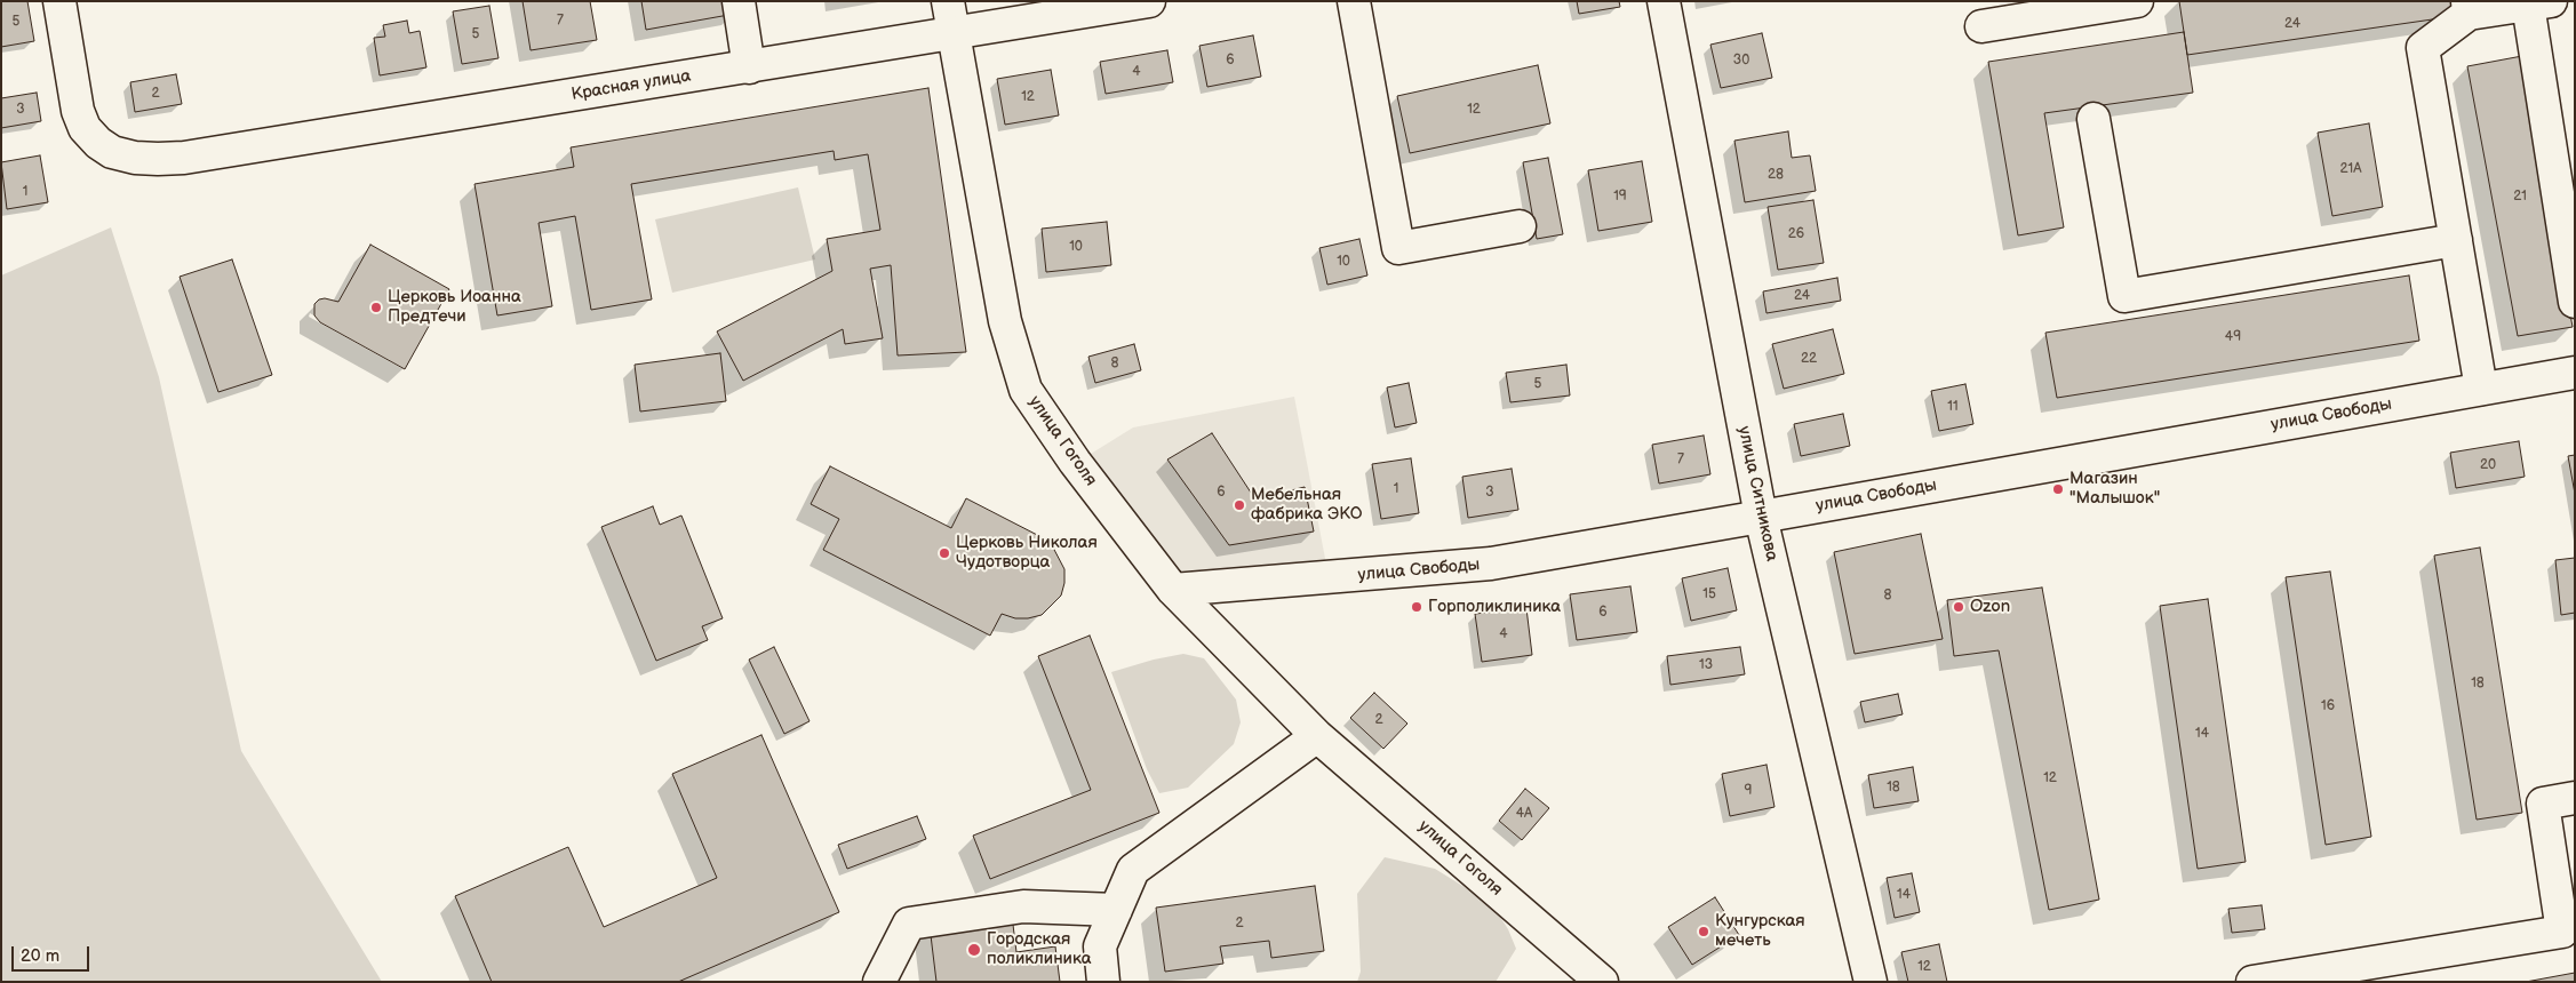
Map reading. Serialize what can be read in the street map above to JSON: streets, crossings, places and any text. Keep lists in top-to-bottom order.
{
  "streets": {
    "main road": [
      "Красная улица",
      "улица Свободы",
      "улица Гоголя",
      "улица Ситникова"
    ]
  },
  "crossings": [
    ["Красная улица", "улица Гоголя"],
    ["улица Свободы", "улица Гоголя"],
    ["улица Свободы", "улица Ситникова"]
  ],
  "places": [
    "Церковь Иоанна Предтечи",
    "Магазин \"Малышок\"",
    "Мебельная фабрика ЭКО",
    "Церковь Николая Чудотворца",
    "Горполиклиника",
    "Ozon",
    "Кунгурская мечеть",
    "Городская поликлиника"
  ],
  "house_numbers": [
    "7",
    "5",
    "24",
    "5",
    "6",
    "30",
    "4",
    "2",
    "12",
    "3",
    "12",
    "21А",
    "28",
    "1",
    "19",
    "21",
    "26",
    "10",
    "10",
    "24",
    "49",
    "22",
    "8",
    "5",
    "11",
    "7",
    "20",
    "1",
    "6",
    "3",
    "15",
    "8",
    "6",
    "4",
    "13",
    "18",
    "16",
    "2",
    "14",
    "12",
    "18",
    "9",
    "4А",
    "14",
    "2",
    "12"
  ],
  "scale_bar": "20 m"
}
